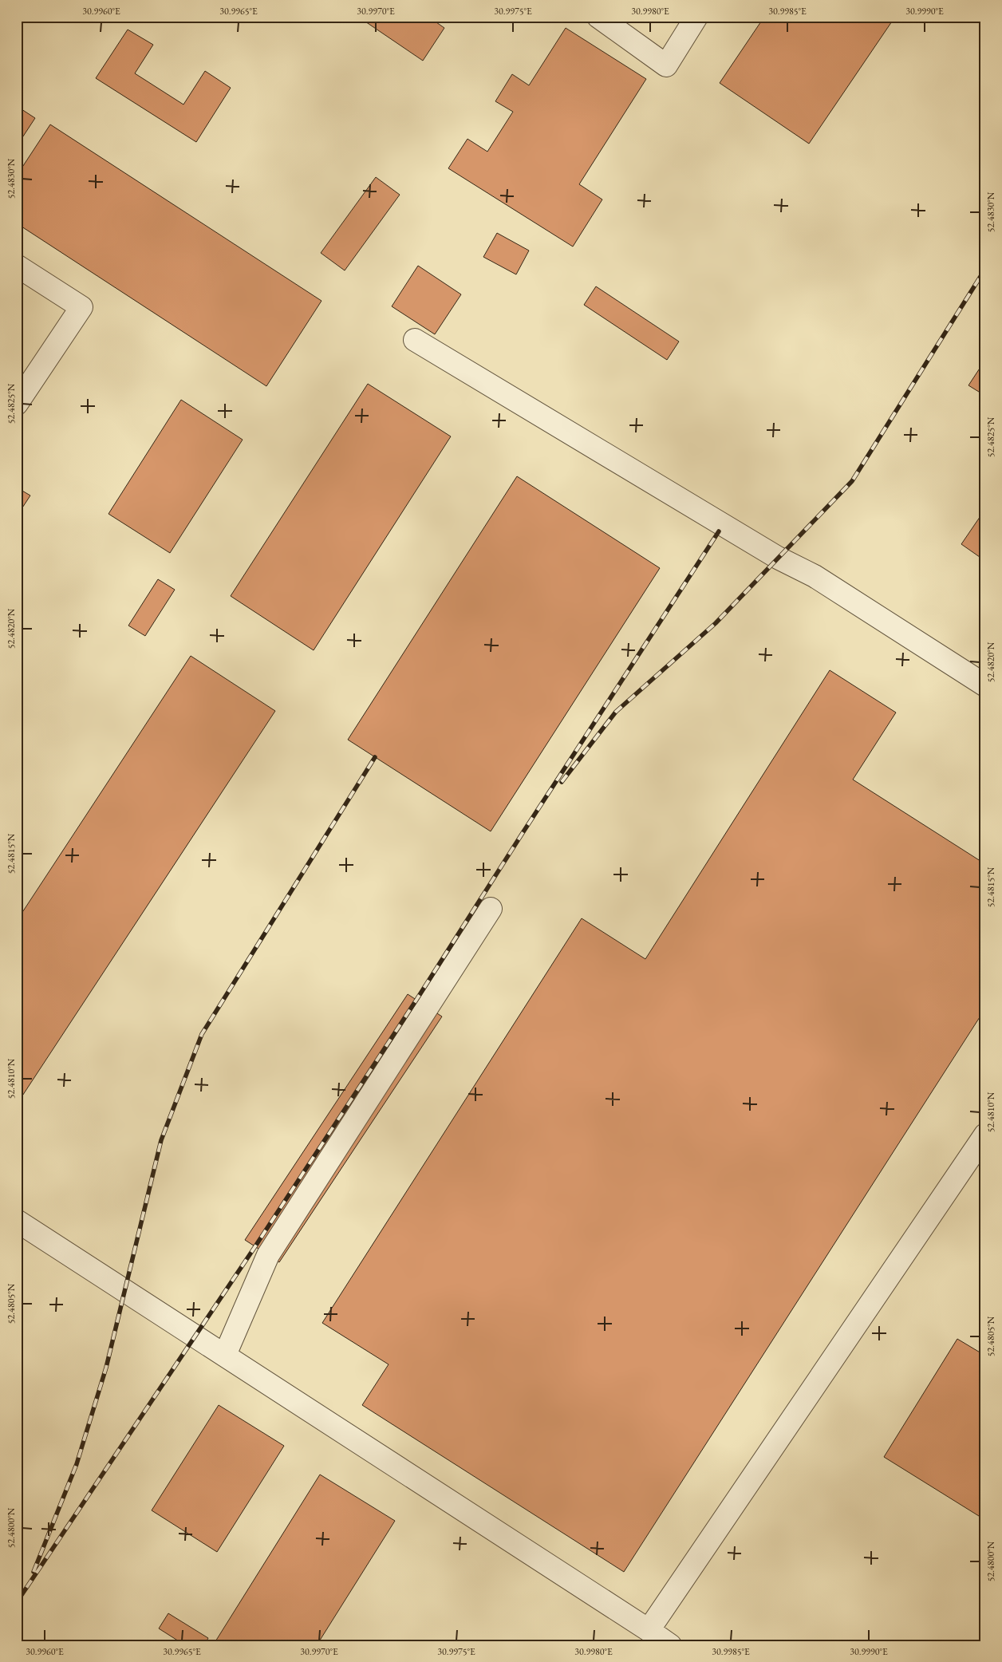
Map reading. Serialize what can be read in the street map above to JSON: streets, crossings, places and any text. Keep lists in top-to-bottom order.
{
  "coordinates": [
    "30.9960°E",
    "30.9965°E",
    "30.9970°E",
    "30.9975°E",
    "30.9980°E",
    "30.9985°E",
    "30.9990°E",
    "52.4830°N",
    "52.4825°N",
    "52.4820°N",
    "52.4815°N",
    "52.4810°N",
    "52.4805°N",
    "52.4800°N"
  ]
}
